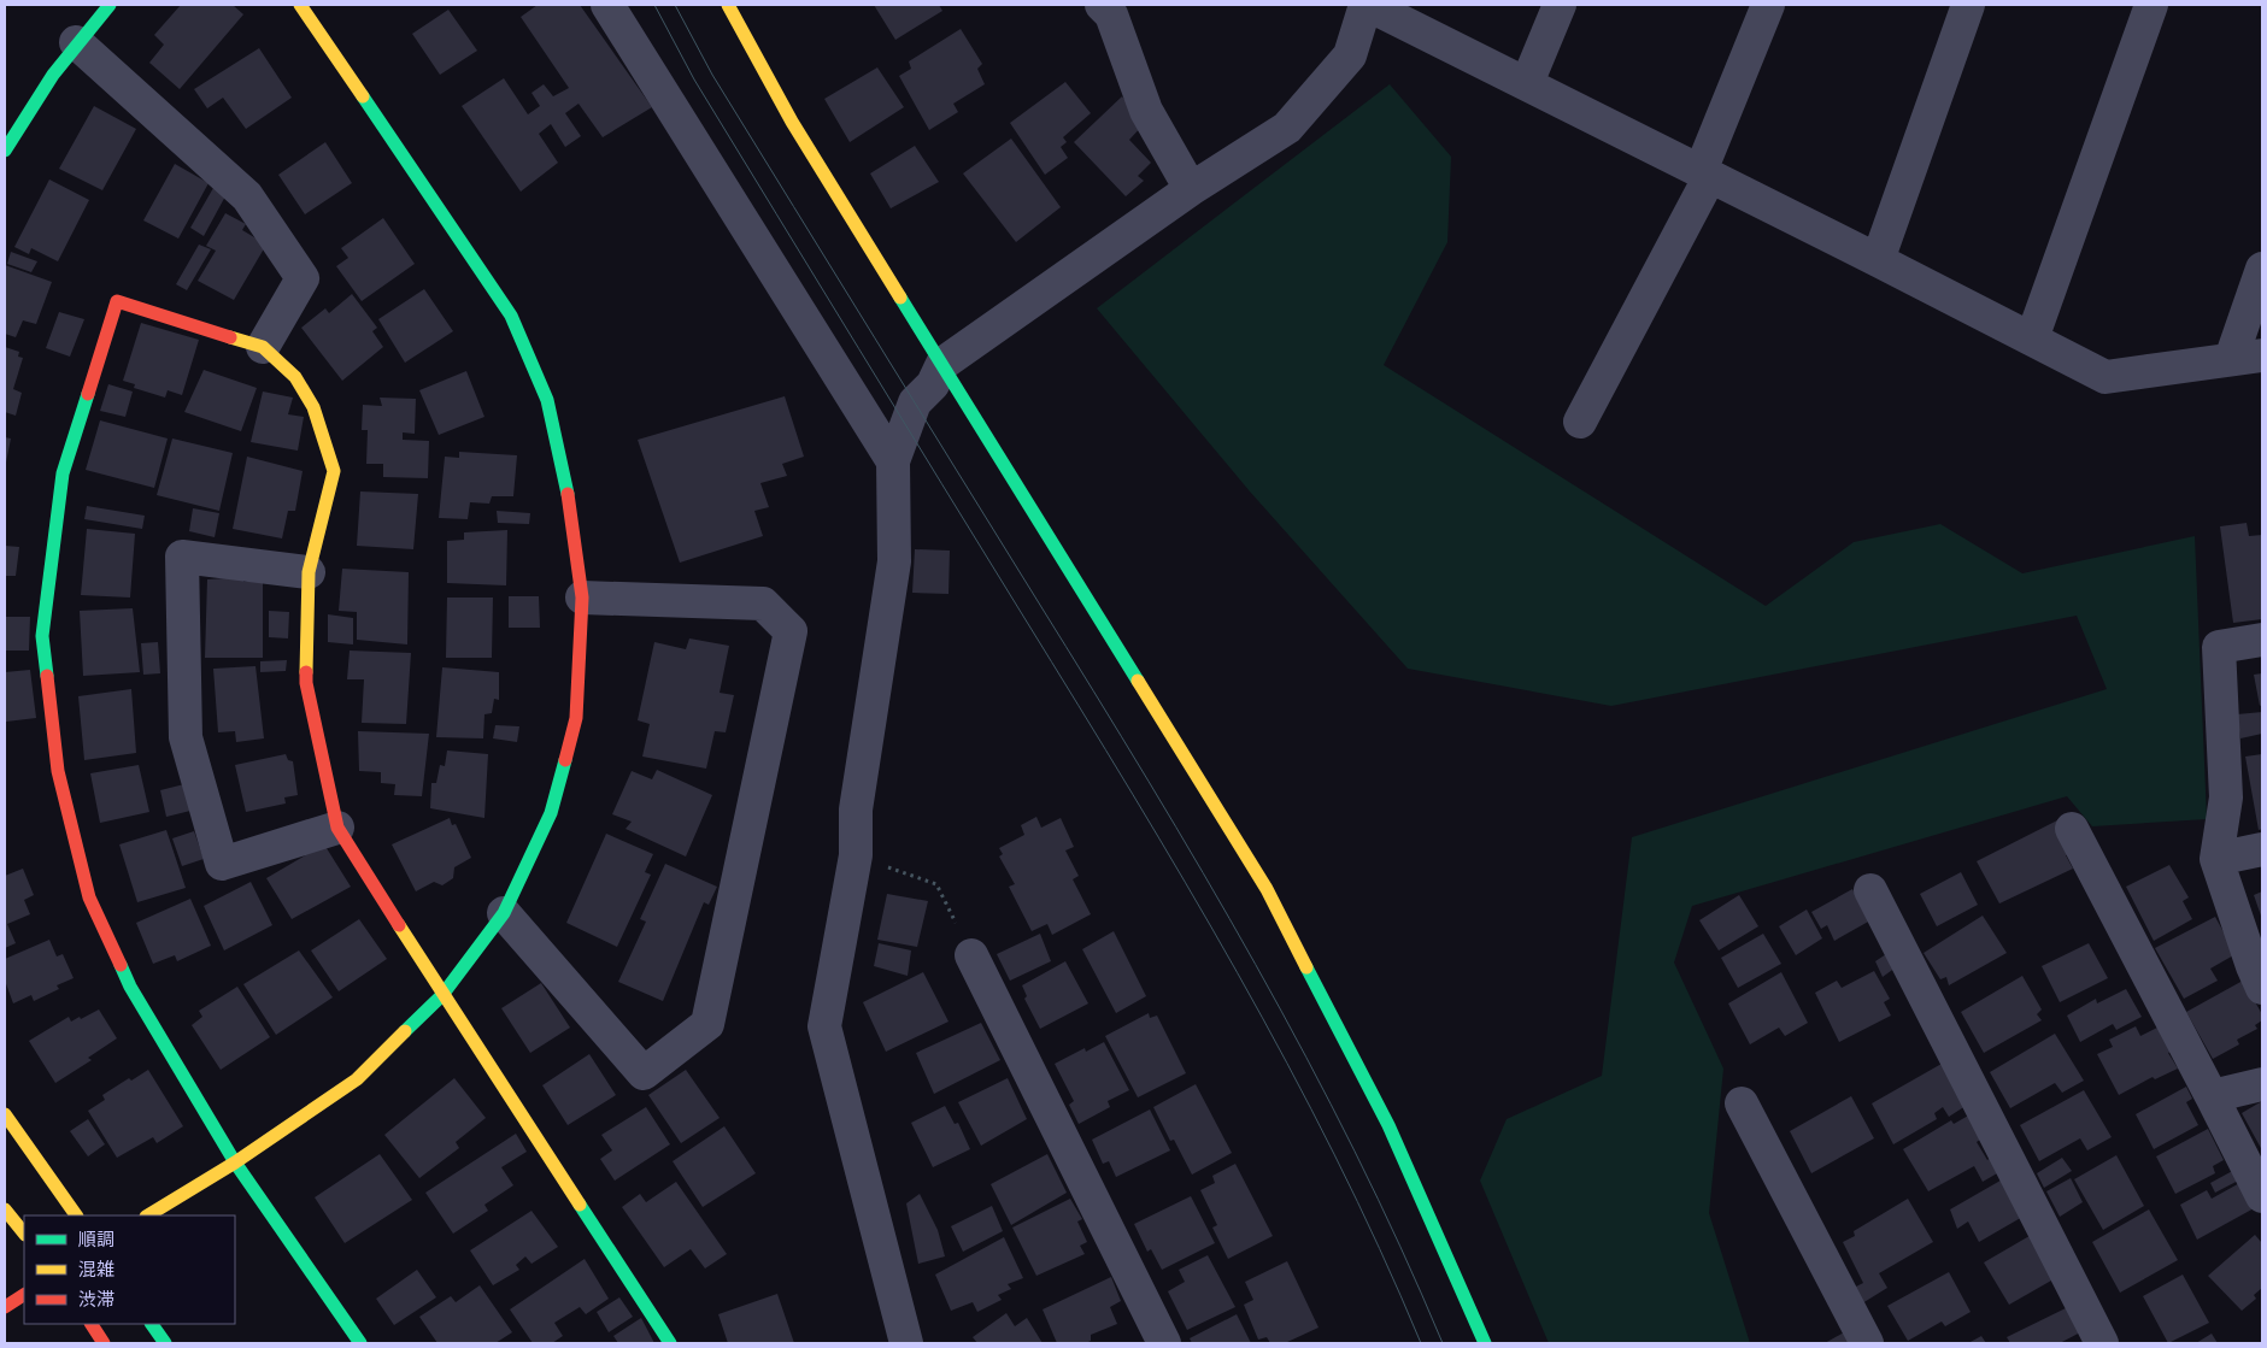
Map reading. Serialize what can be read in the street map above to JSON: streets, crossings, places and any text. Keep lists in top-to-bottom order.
{
  "legend": ["順調", "混雑", "渋滞"]
}
